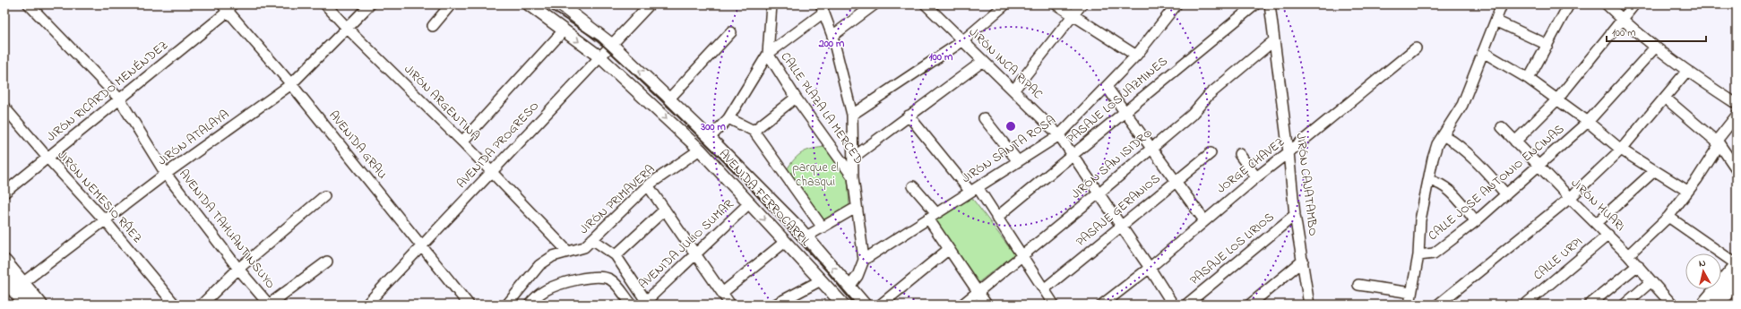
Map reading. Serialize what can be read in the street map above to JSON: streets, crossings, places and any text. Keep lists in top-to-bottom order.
{
  "streets": {
    "main road": ["AVENIDA FERROCARRIL"],
    "street": [
      "JIRÓN INCA RIPAC",
      "JIRÓN RICARDO MENÉNDEZ",
      "PASAJE LOS JAZMINES",
      "JIRÓN ARGENTINA",
      "CALLE PLAZA LA MERCED",
      "JIRÓN ATALAYA",
      "AVENIDA GRAU",
      "AVENIDA PROGRESO",
      "JIRÓN SANTA ROSA",
      "JIRÓN SAN ISIDRO",
      "JORGE CHAVEZ",
      "CALLE JOSE ANTONIO ENCINAS",
      "JIRÓN CAJATAMBO",
      "JIRÓN NEMESIO RÁEZ",
      "JIRÓN PRIMAVERA",
      "JIRÓN HUARI",
      "PASAJE GERANIOS",
      "AVENIDA TAHUANTINSUYO",
      "AVENIDA JULIO SUMAR",
      "PASAJE LOS LIRIOS",
      "CALLE URPI"
    ]
  },
  "crossings": [
    ["JIRÓN INCA RIPAC", "PASAJE LOS JAZMINES"],
    ["JIRÓN INCA RIPAC", "JIRÓN SANTA ROSA"],
    ["JIRÓN INCA RIPAC", "JIRÓN SAN ISIDRO"],
    ["JIRÓN INCA RIPAC", "JORGE CHAVEZ"],
    ["JIRÓN INCA RIPAC", "PASAJE GERANIOS"],
    ["JIRÓN RICARDO MENÉNDEZ", "AVENIDA GRAU"],
    ["JIRÓN RICARDO MENÉNDEZ", "JIRÓN NEMESIO RÁEZ"],
    ["JIRÓN RICARDO MENÉNDEZ", "AVENIDA TAHUANTINSUYO"],
    ["JIRÓN ARGENTINA", "JIRÓN ATALAYA"],
    ["JIRÓN ARGENTINA", "AVENIDA PROGRESO"],
    ["JIRÓN ARGENTINA", "JIRÓN PRIMAVERA"],
    ["JIRÓN ATALAYA", "AVENIDA GRAU"],
    ["JIRÓN ATALAYA", "JIRÓN NEMESIO RÁEZ"],
    ["JIRÓN ATALAYA", "AVENIDA TAHUANTINSUYO"],
    ["AVENIDA GRAU", "AVENIDA PROGRESO"],
    ["AVENIDA PROGRESO", "AVENIDA FERROCARRIL"],
    ["JIRÓN SAN ISIDRO", "JIRÓN CAJATAMBO"],
    ["JORGE CHAVEZ", "JIRÓN CAJATAMBO"],
    ["CALLE JOSE ANTONIO ENCINAS", "JIRÓN HUARI"],
    ["JIRÓN CAJATAMBO", "PASAJE LOS LIRIOS"],
    ["AVENIDA FERROCARRIL", "JIRÓN PRIMAVERA"],
    ["AVENIDA FERROCARRIL", "AVENIDA JULIO SUMAR"],
    ["JIRÓN HUARI", "CALLE URPI"]
  ],
  "parks": ["parque el chasqui"],
  "scale_bar": "100 m",
  "north": "top",
  "rings": ["200 m", "100 m", "300 m"]
}
